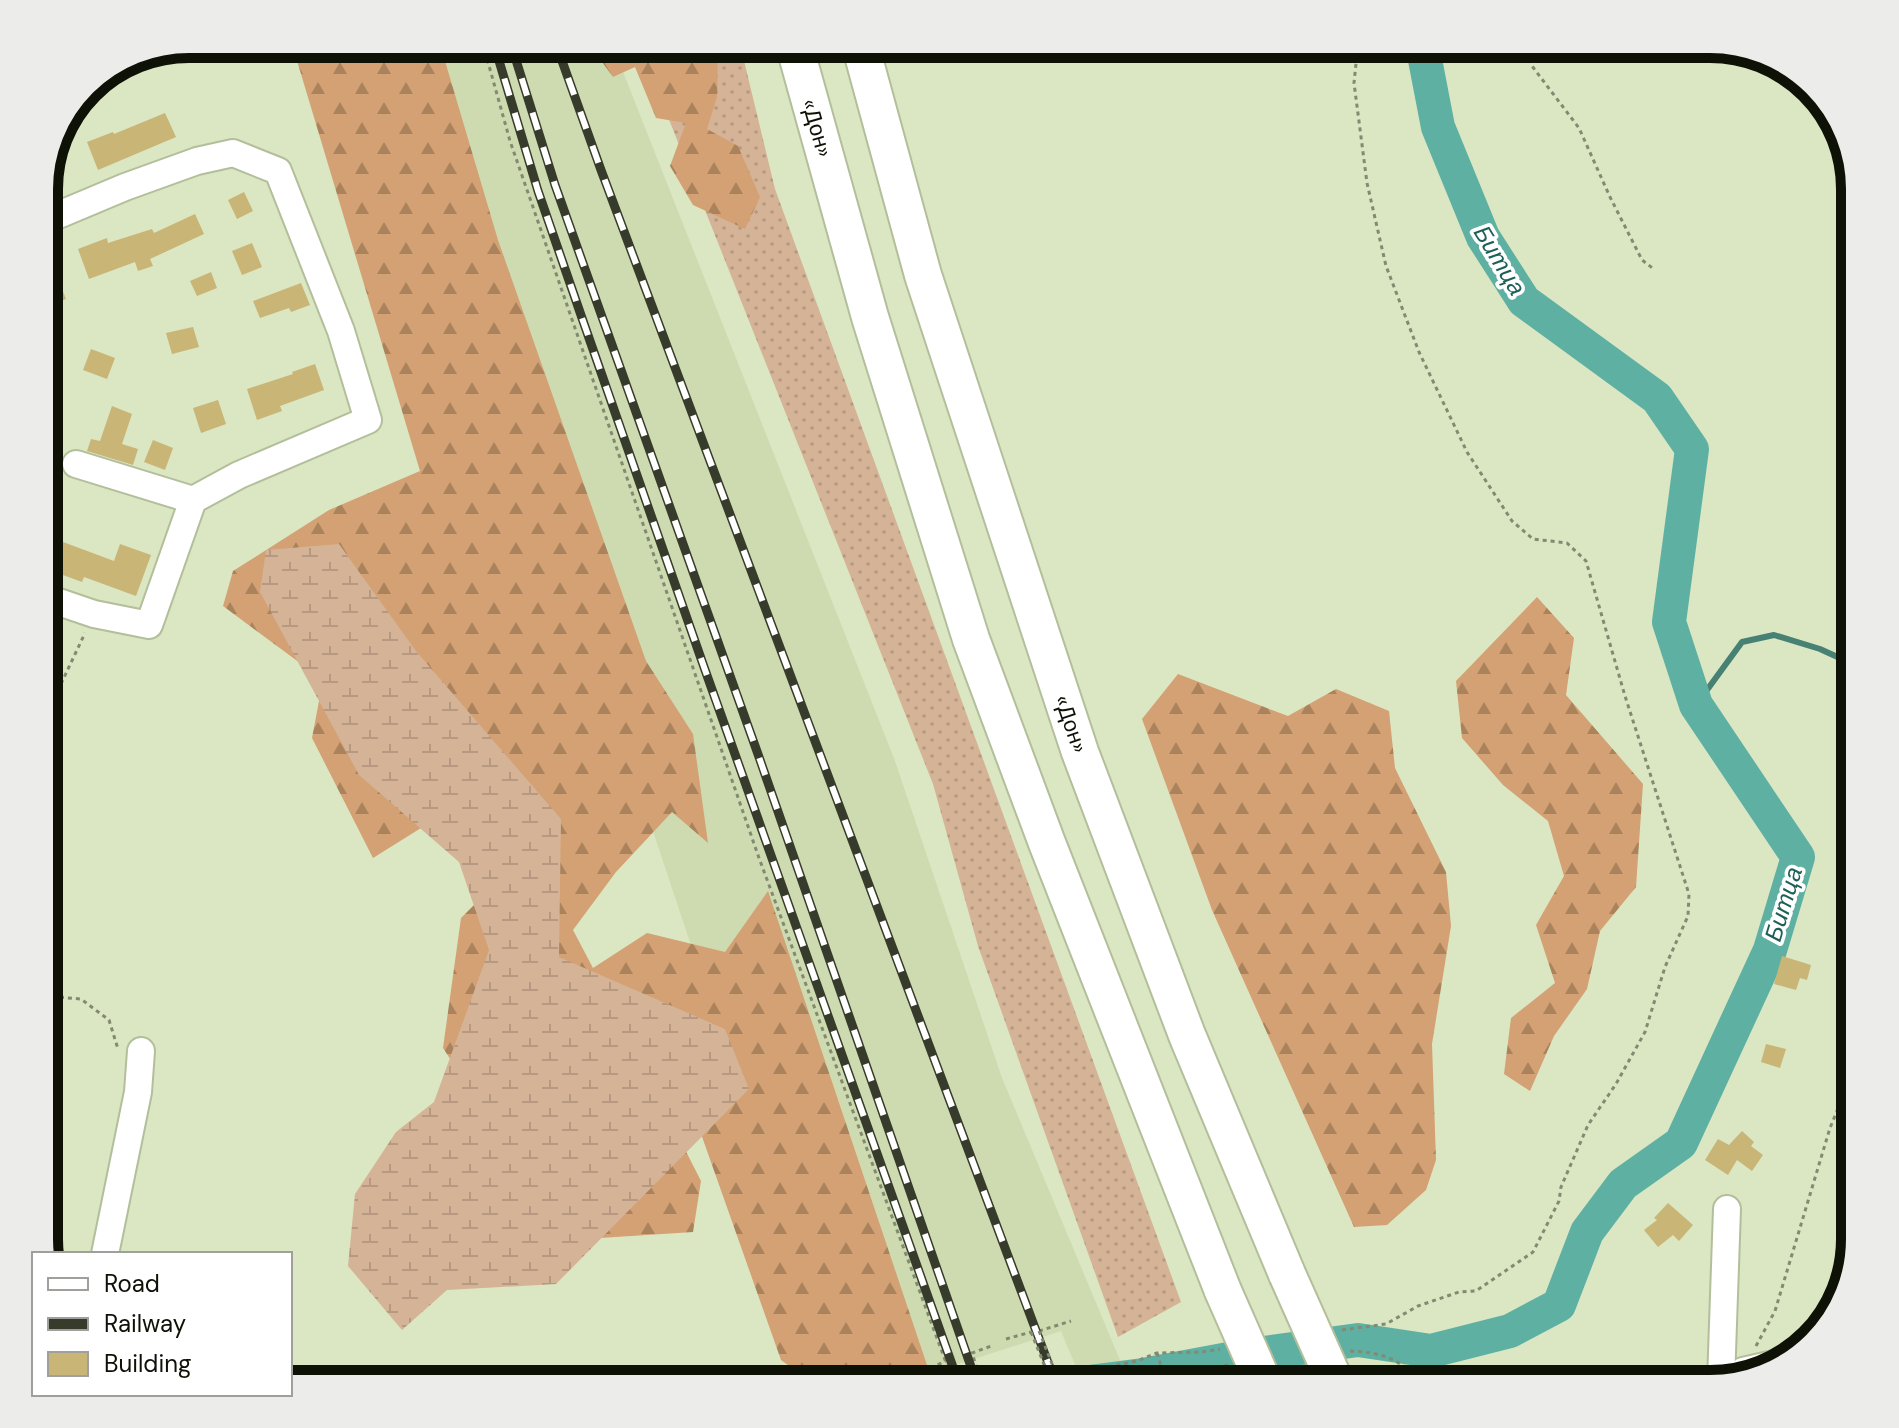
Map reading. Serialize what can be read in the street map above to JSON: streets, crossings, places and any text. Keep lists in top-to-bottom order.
{
  "streets": {
    "highway": ["«Дон»"]
  },
  "water": ["Битца"],
  "legend": ["Road", "Railway", "Building"]
}
